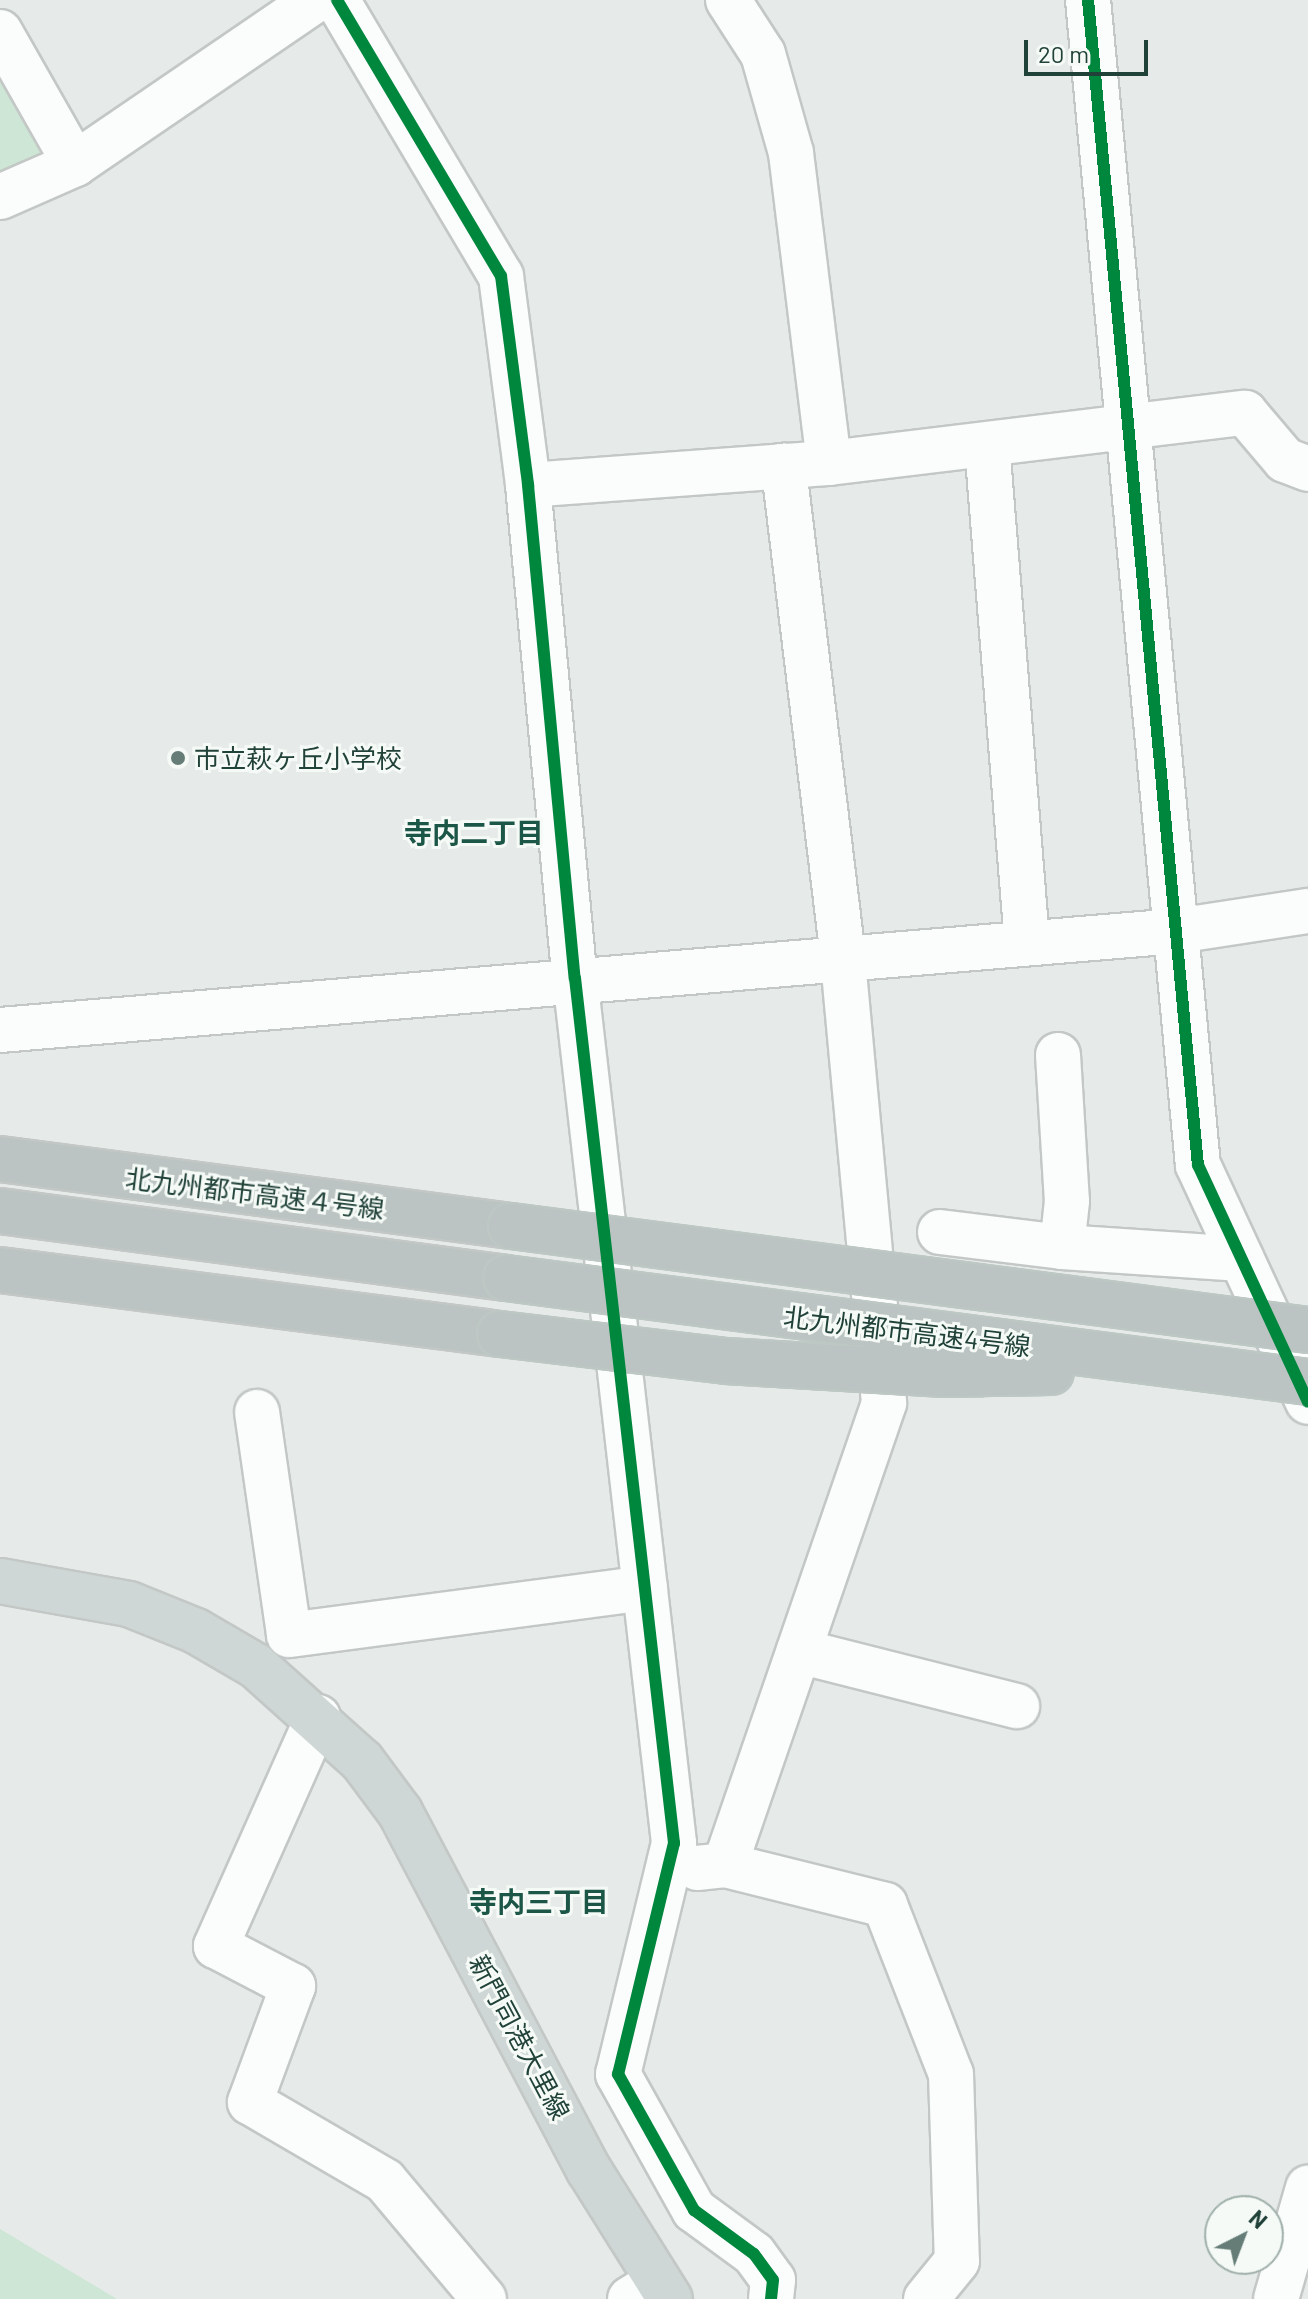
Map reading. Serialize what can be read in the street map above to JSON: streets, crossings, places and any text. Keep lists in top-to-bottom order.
{
  "streets": {
    "highway": ["北九州都市高速４号線", "北九州都市高速4号線"],
    "main road": ["新門司港大里線"]
  },
  "crossings": [
    ["北九州都市高速４号線", "北九州都市高速4号線"]
  ],
  "districts": ["寺内二丁目", "寺内三丁目"],
  "places": ["市立萩ヶ丘小学校"],
  "scale_bar": "20 m",
  "north": "top right"
}
